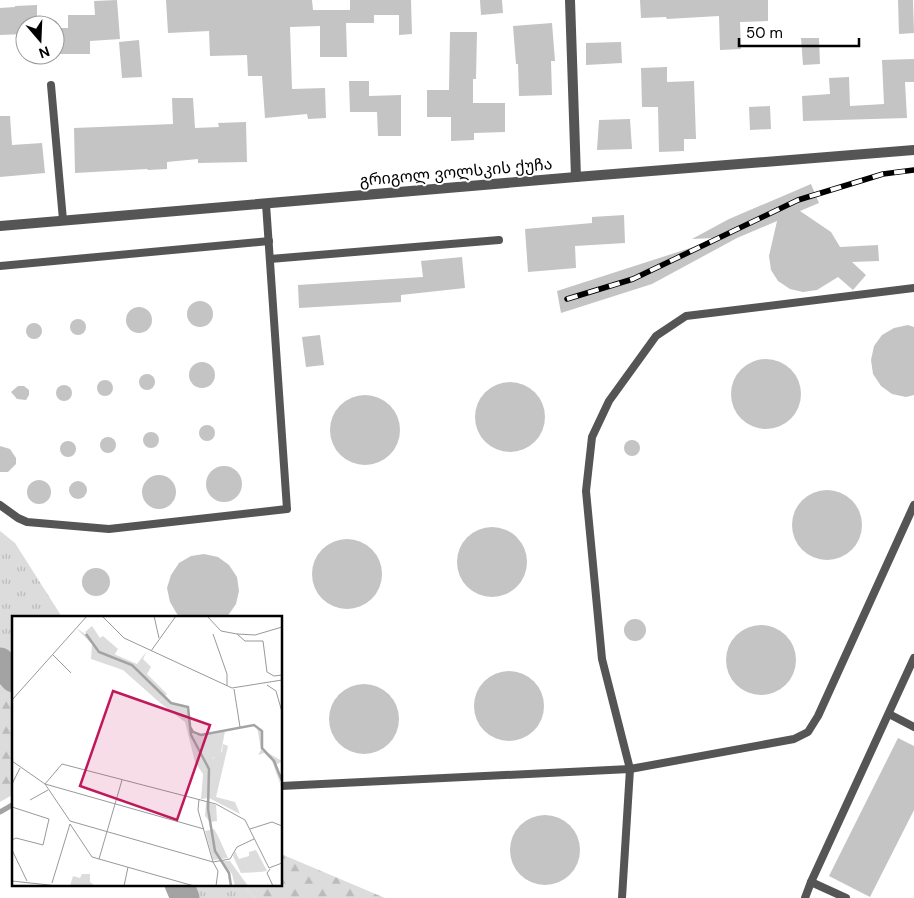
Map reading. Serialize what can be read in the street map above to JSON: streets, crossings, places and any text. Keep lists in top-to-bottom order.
{
  "streets": {
    "street": ["გრიგოლ ვოლსკის ქუჩა"]
  },
  "scale_bar": "50 m",
  "north": "bottom"
}
